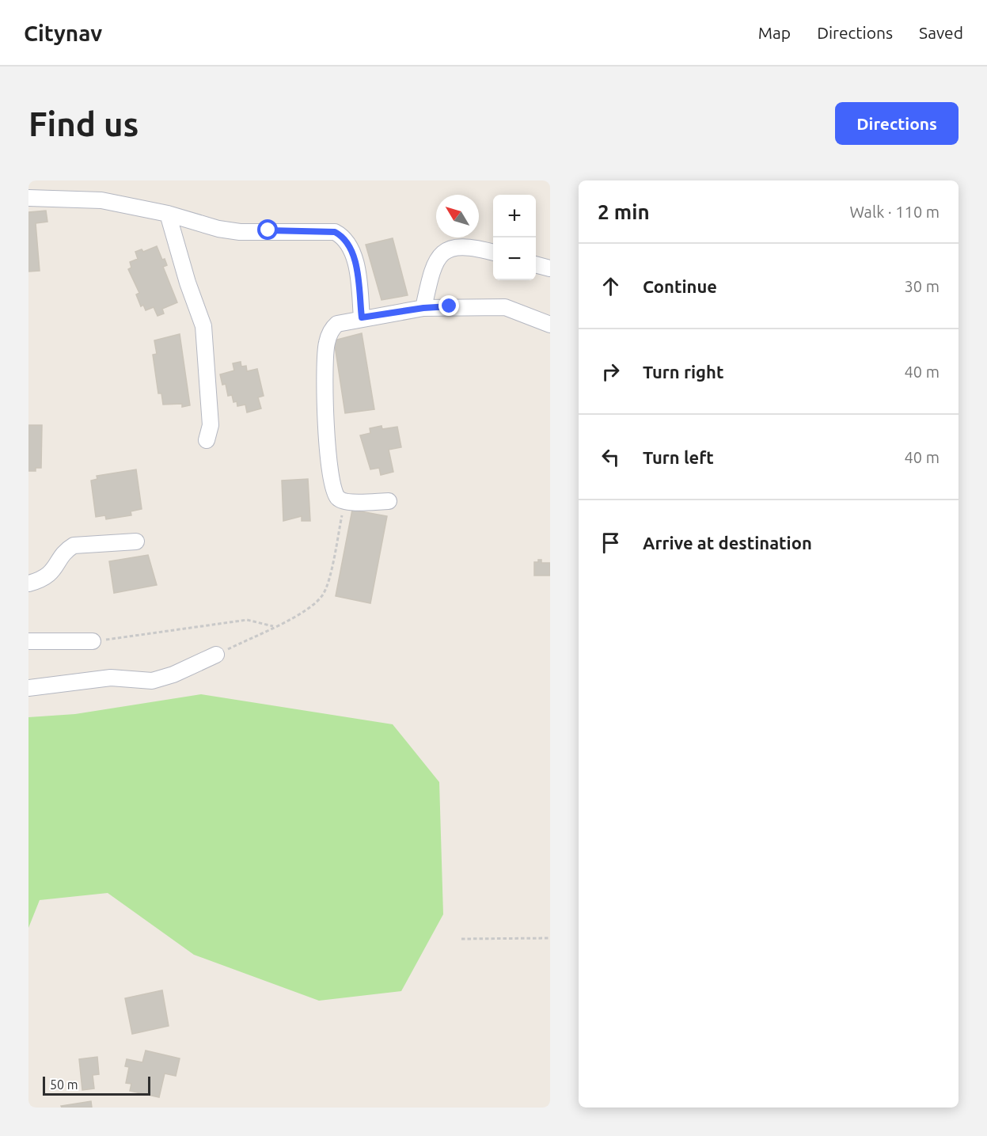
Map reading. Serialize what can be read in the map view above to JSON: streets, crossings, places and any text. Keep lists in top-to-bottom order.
{
  "scale_bar": "50 m",
  "north": "top left",
  "page": {
    "header": "Citynav",
    "nav": ["Map", "Directions", "Saved"],
    "buttons": "Directions",
    "title": "Find us",
    "heading": ["2 min", "Walk · 110 m"],
    "map_buttons": ["+", "−"],
    "list": [
      ["Continue", "30 m"],
      ["Turn right", "40 m"],
      ["Turn left", "40 m"],
      "Arrive at destination"
    ],
    "scale": "50 m"
  }
}
